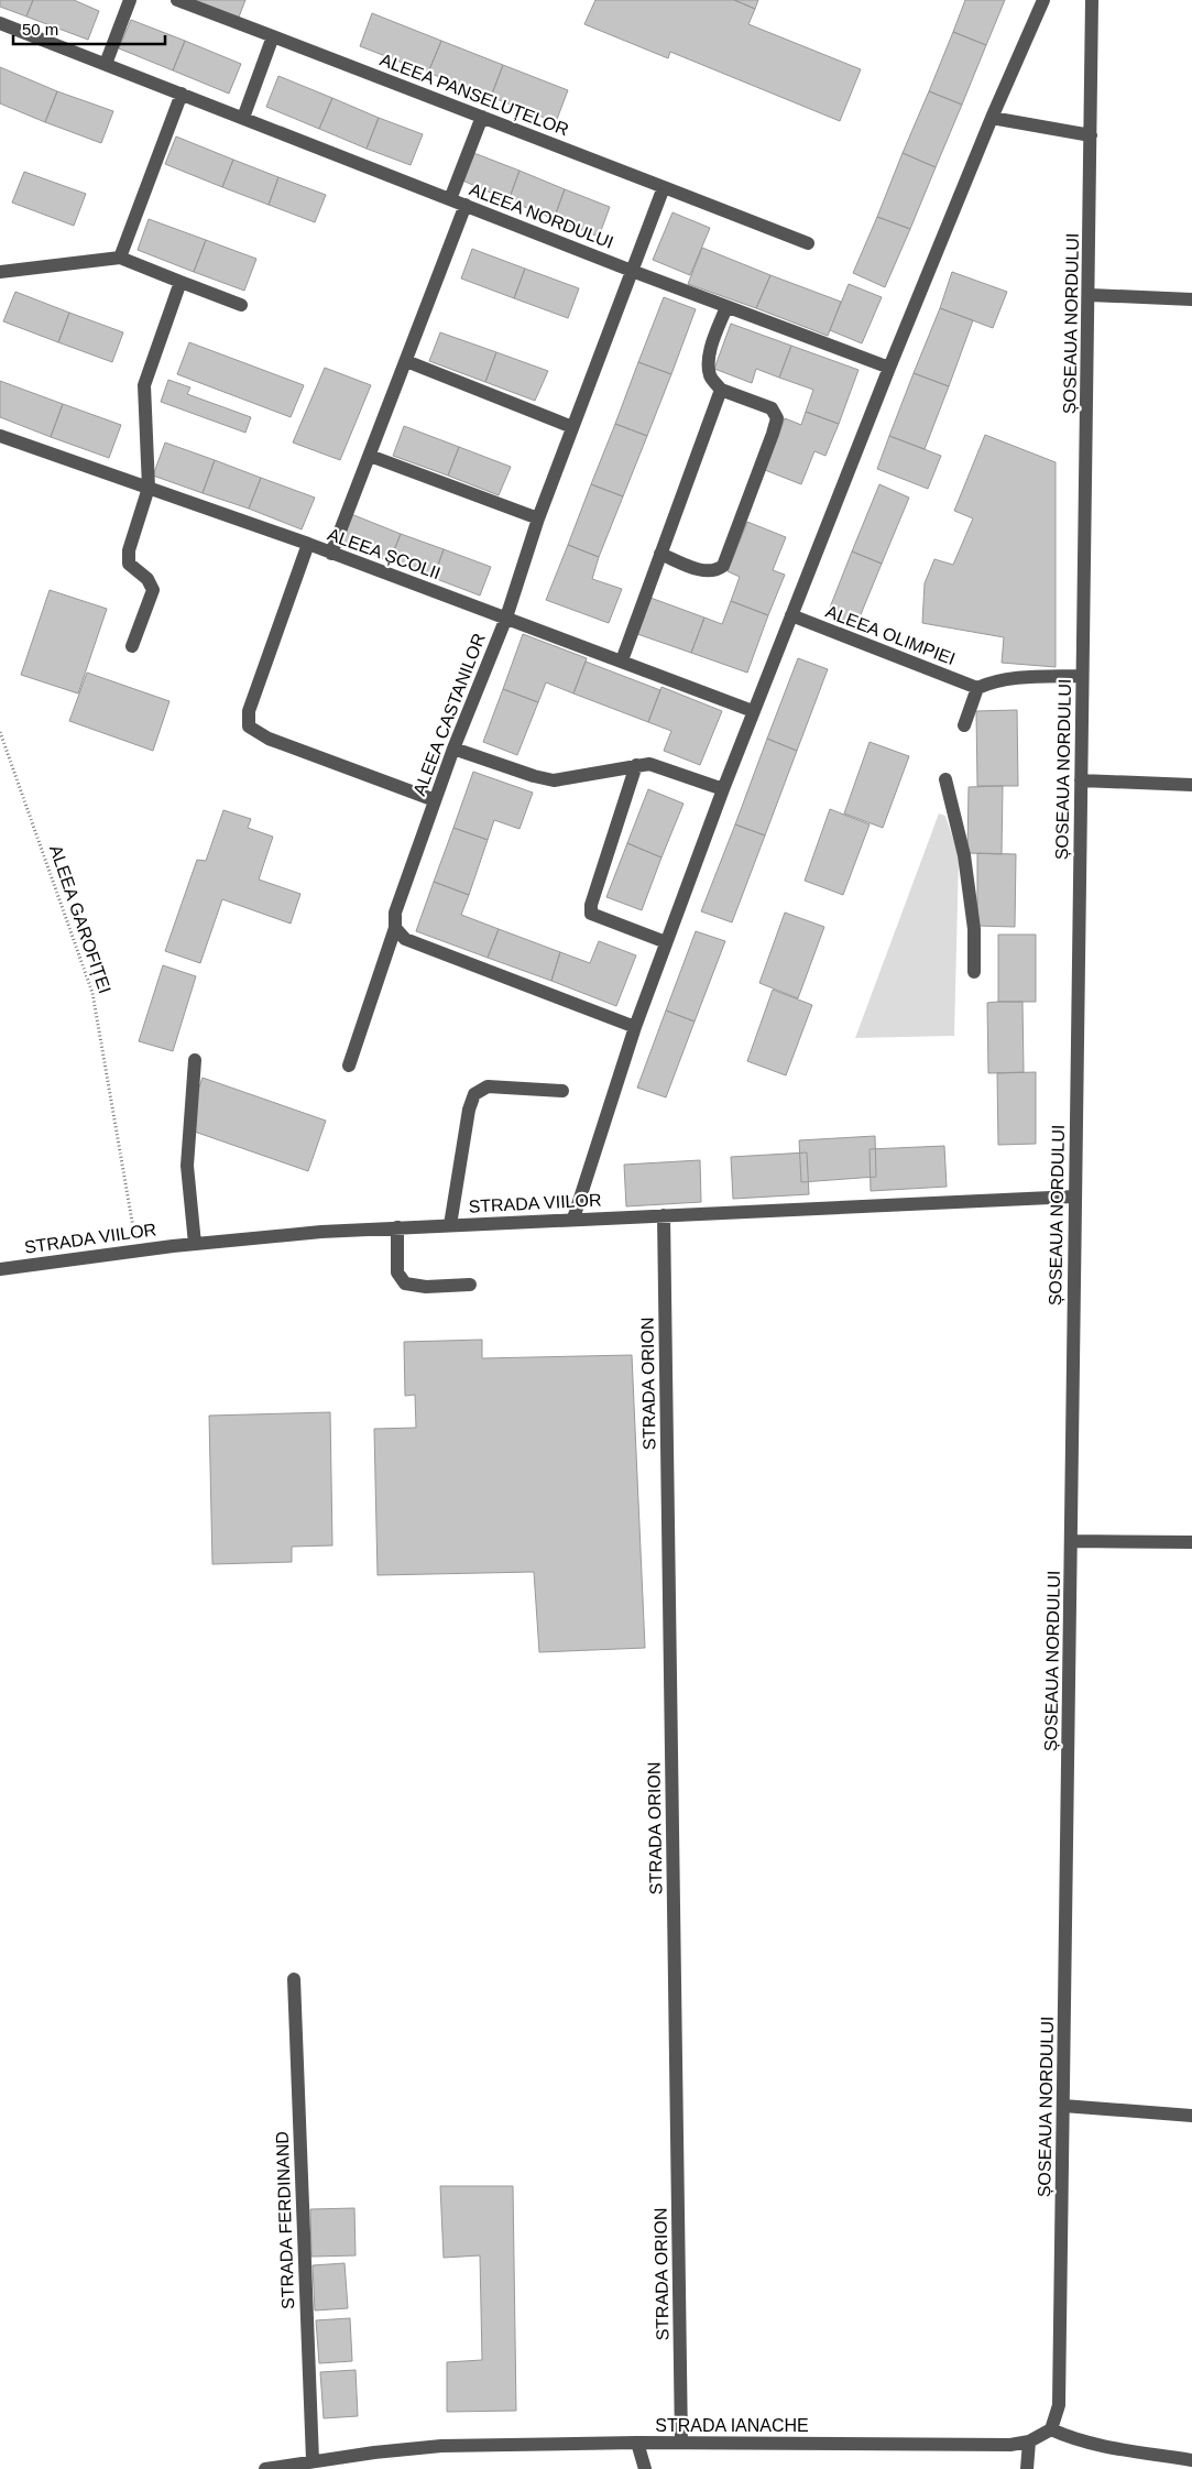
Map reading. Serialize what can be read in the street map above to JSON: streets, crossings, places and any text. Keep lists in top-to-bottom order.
{
  "streets": {
    "street": [
      "ALEEA PANSELUȚELOR",
      "ALEEA NORDULUI",
      "ȘOSEAUA NORDULUI",
      "ALEEA ȘCOLII",
      "ALEEA OLIMPIEI",
      "ALEEA CASTANILOR",
      "STRADA VIILOR",
      "STRADA ORION",
      "STRADA FERDINAND",
      "STRADA IANACHE"
    ],
    "path": ["ALEEA GAROFIȚEI"]
  },
  "crossings": [
    ["ALEEA NORDULUI", "ALEEA CASTANILOR"],
    ["ȘOSEAUA NORDULUI", "STRADA VIILOR"],
    ["ȘOSEAUA NORDULUI", "STRADA IANACHE"],
    ["ALEEA ȘCOLII", "ALEEA CASTANILOR"],
    ["ALEEA GAROFIȚEI", "STRADA VIILOR"],
    ["STRADA VIILOR", "STRADA ORION"],
    ["STRADA ORION", "STRADA IANACHE"],
    ["STRADA FERDINAND", "STRADA IANACHE"]
  ],
  "scale_bar": "50 m"
}
